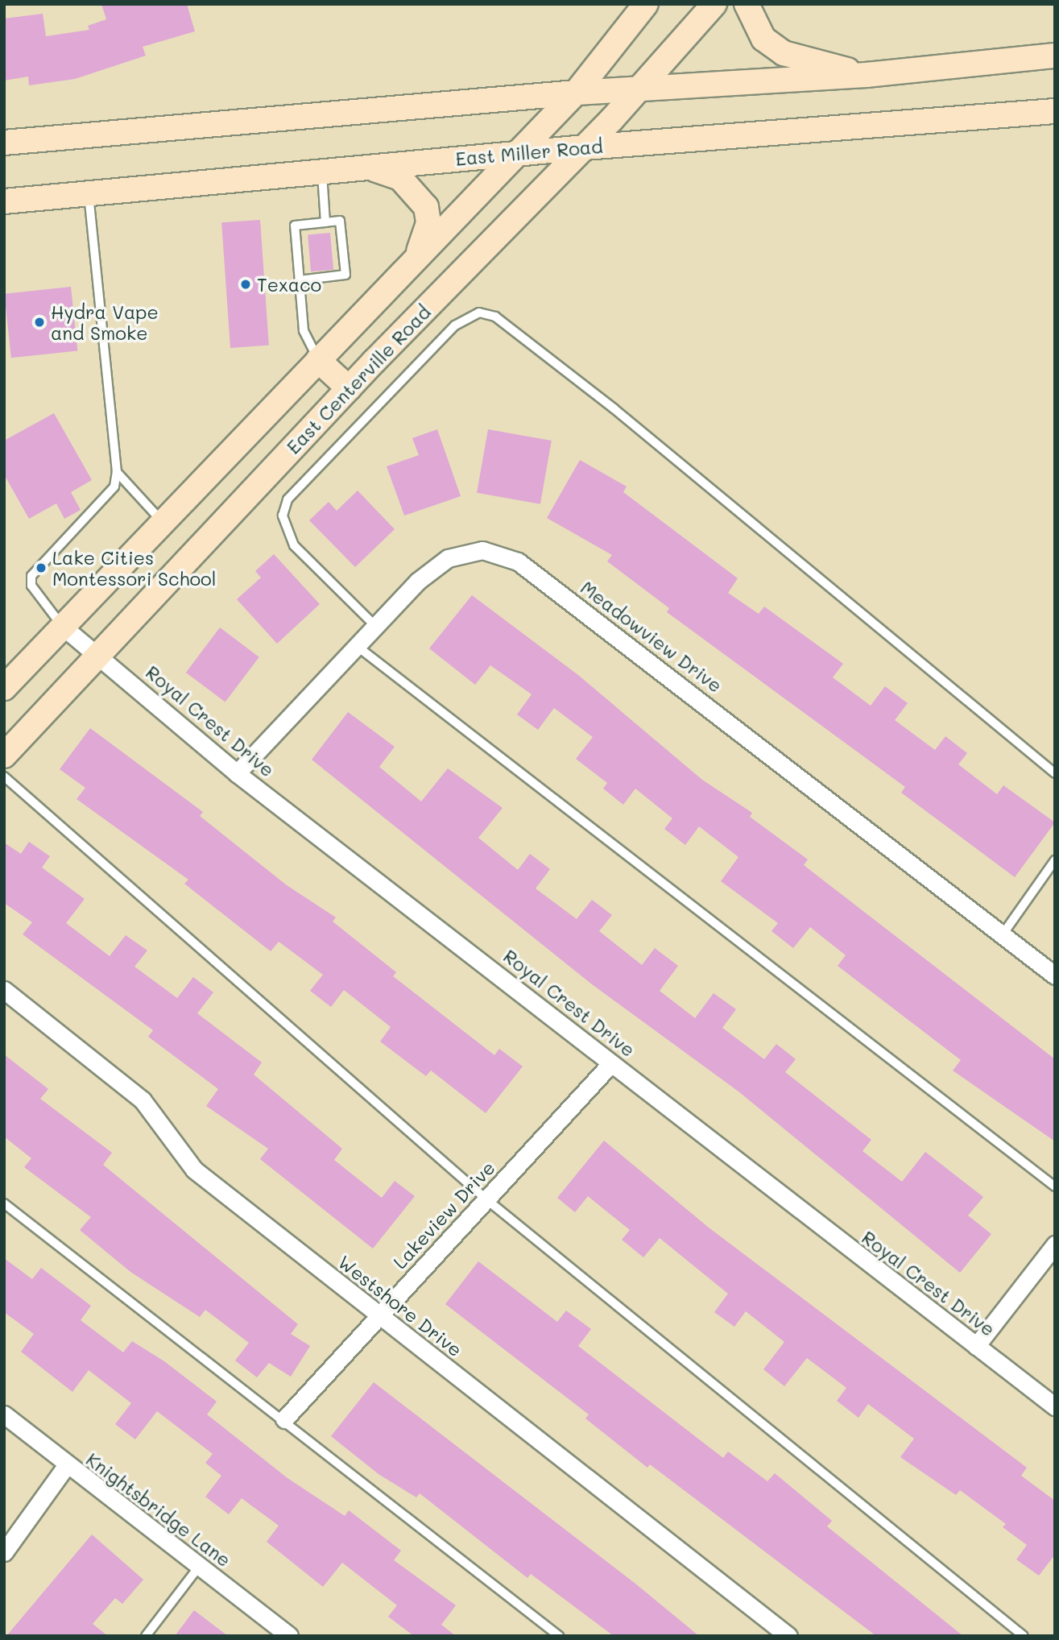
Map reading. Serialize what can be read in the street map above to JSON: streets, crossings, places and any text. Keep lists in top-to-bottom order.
{
  "streets": {
    "main road": ["East Miller Road", "East Centerville Road"],
    "street": [
      "Meadowview Drive",
      "Royal Crest Drive",
      "Lakeview Drive",
      "Westshore Drive",
      "Knightsbridge Lane"
    ]
  },
  "crossings": [
    ["East Miller Road", "East Centerville Road"],
    ["East Centerville Road", "Royal Crest Drive"],
    ["Meadowview Drive", "Royal Crest Drive"],
    ["Royal Crest Drive", "Lakeview Drive"],
    ["Lakeview Drive", "Westshore Drive"]
  ],
  "places": ["Texaco", "Hydra Vape and Smoke", "Lake Cities Montessori School"]
}
